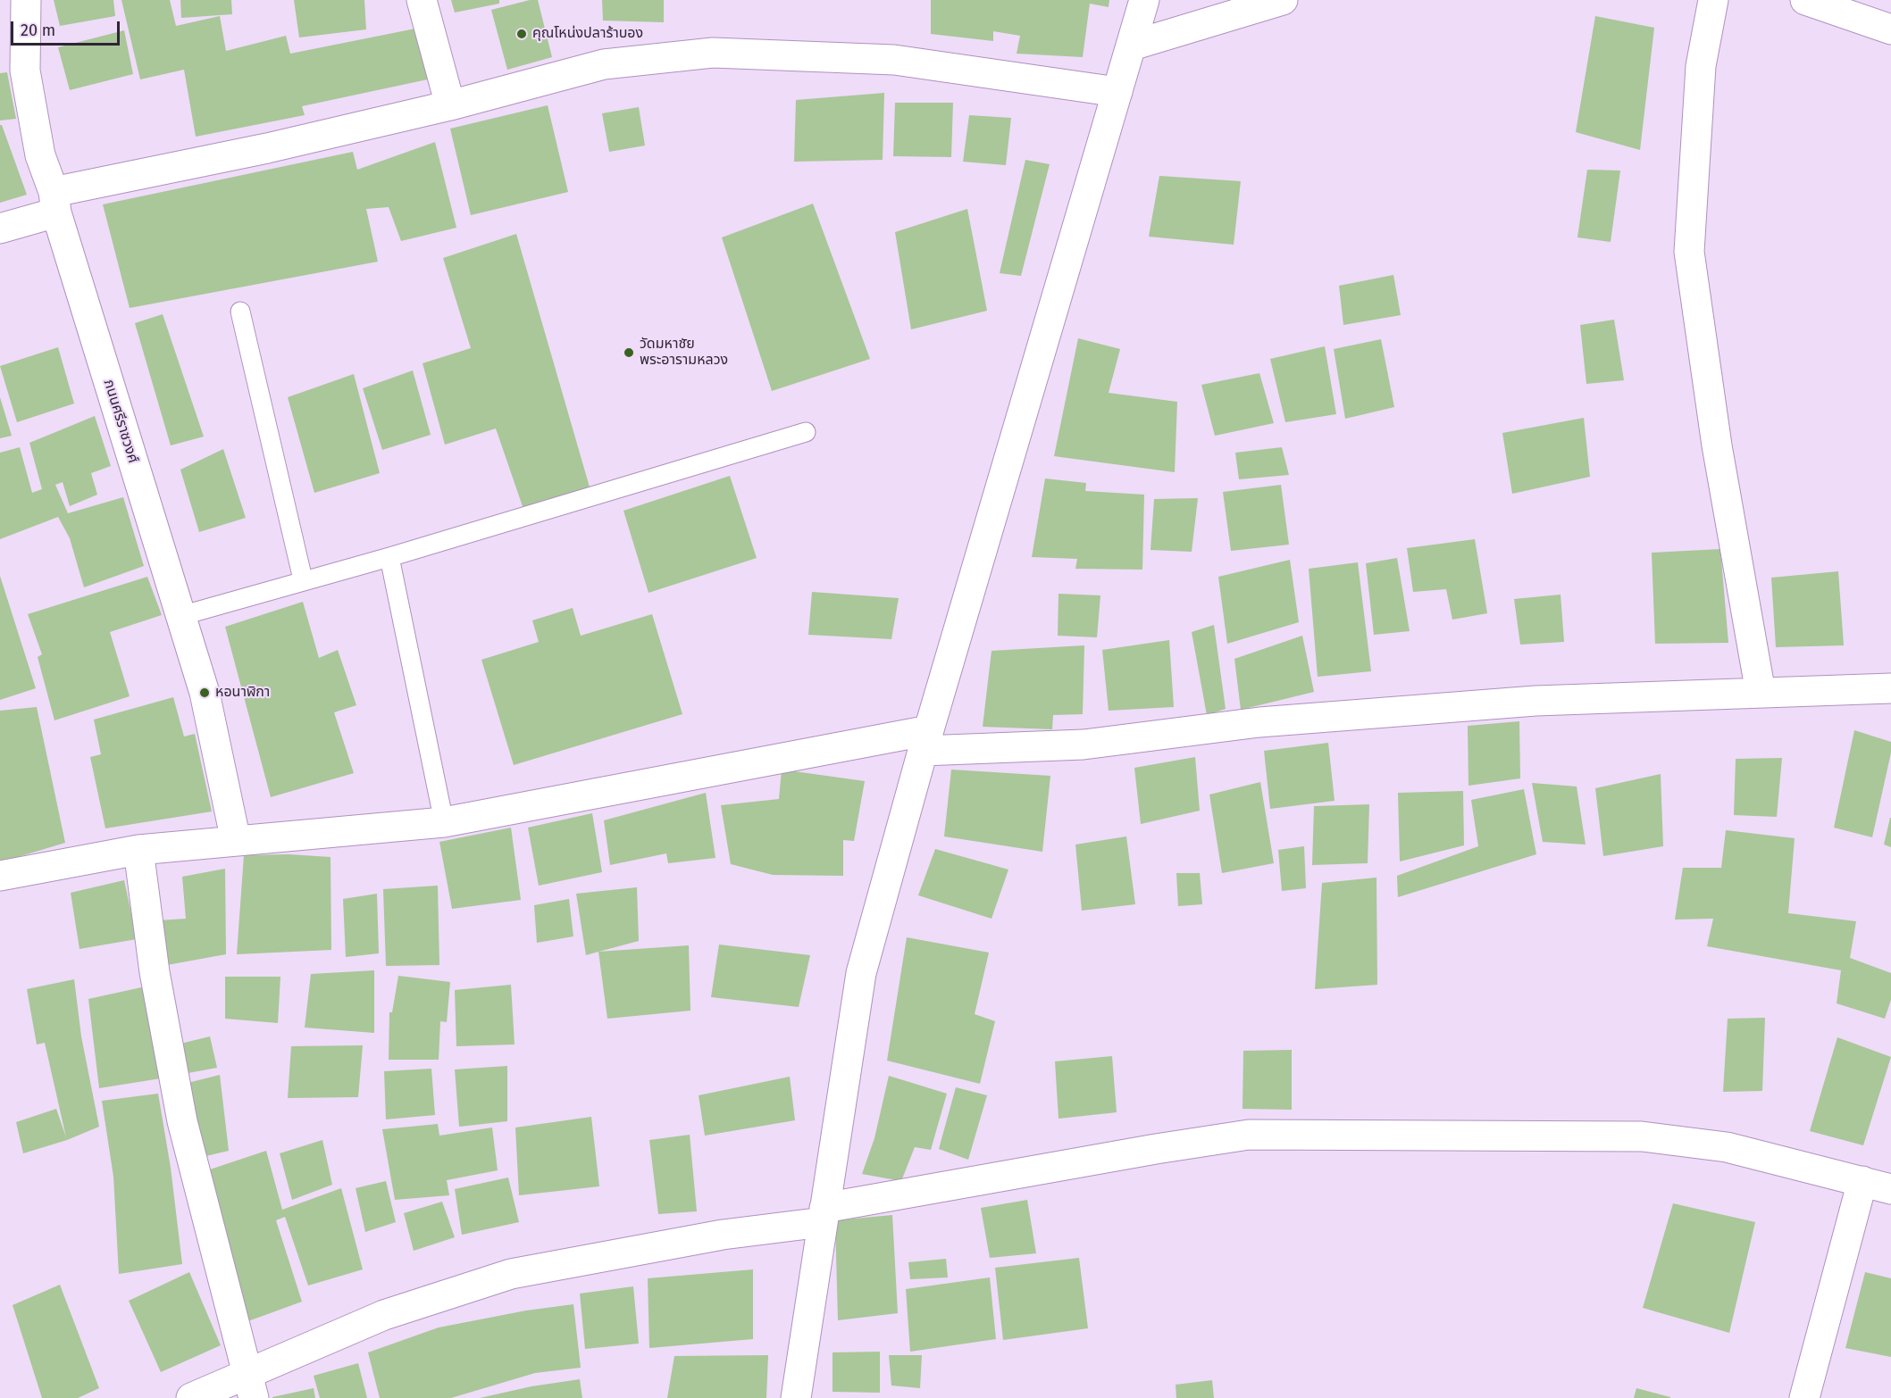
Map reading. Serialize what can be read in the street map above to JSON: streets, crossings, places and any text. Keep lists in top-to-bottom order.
{
  "streets": {
    "street": ["ภนนศรีราชวงศ์"]
  },
  "places": ["คุณโหน่งปลาร้าบอง", "วัดมหาชัย พระอารามหลวง", "หอนาฬิกา"],
  "scale_bar": "20 m"
}
